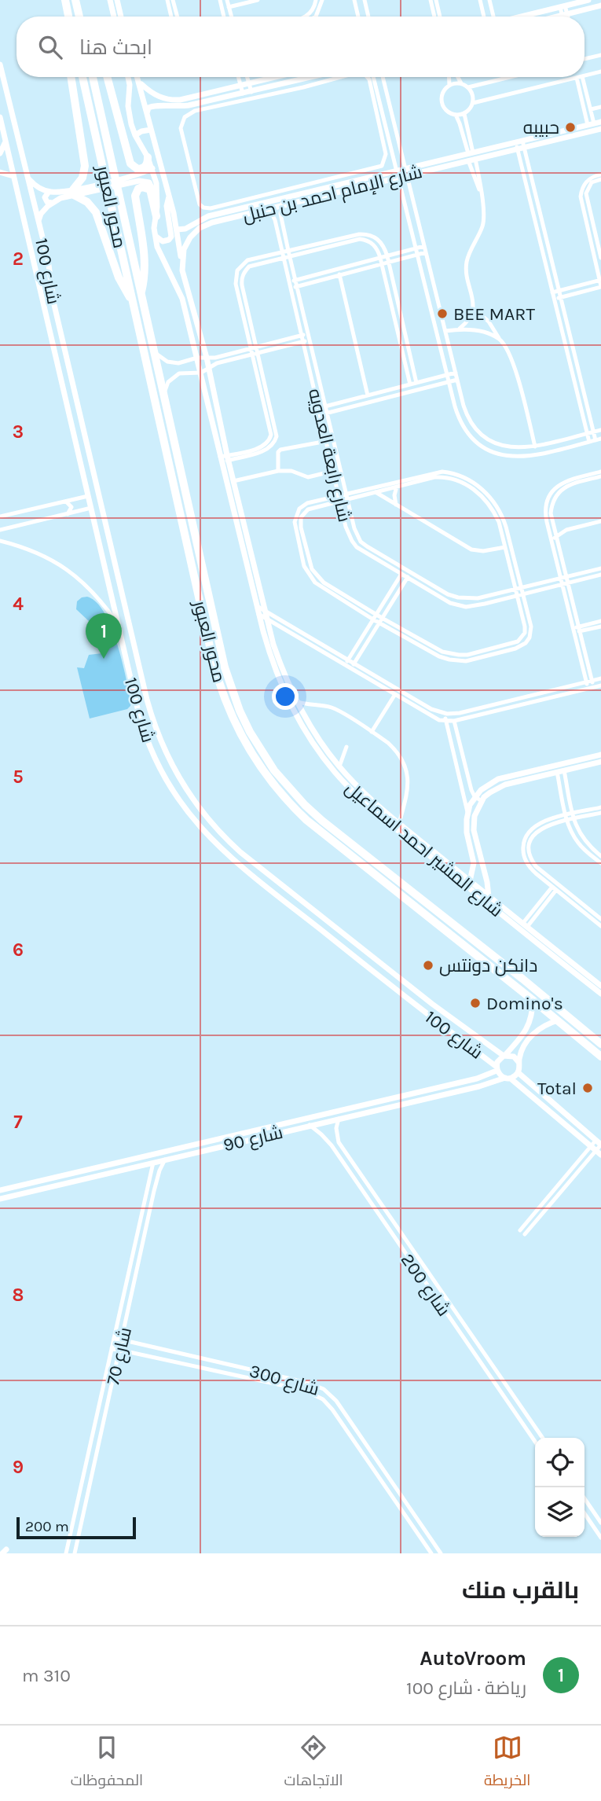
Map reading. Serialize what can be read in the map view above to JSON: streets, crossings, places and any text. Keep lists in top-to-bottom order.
{
  "streets": {
    "highway": ["محور العبور"],
    "street": [
      "شارع الإمام احمد بن حنبل",
      "شارع 100",
      "شارع رابعة العدويه",
      "شارع المشير احمد اسماعيل",
      "شارع 90",
      "شارع 200",
      "شارع 70",
      "شارع 300"
    ]
  },
  "crossings": [
    ["شارع الإمام احمد بن حنبل", "شارع رابعة العدويه"],
    ["شارع 100", "شارع 90"],
    ["شارع 90", "شارع 200"],
    ["شارع 90", "شارع 70"],
    ["شارع 70", "شارع 300"]
  ],
  "places": [
    "حبيبه",
    "BEE MART",
    "دانكن دونتس",
    "Domino's",
    "Total"
  ],
  "scale_bar": "200 m",
  "page": {
    "search": "ابحث هنا",
    "pins": "1",
    "scale": "200 m",
    "heading": "بالقرب منك",
    "list": [
      {
        "mark": "1",
        "name": "AutoVroom",
        "note": "رياضة · شارع 100",
        "value": "310 m"
      }
    ],
    "nav": ["الخريطة", "الاتجاهات", "المحفوظات"]
  },
  "grid": {
    "rows": [
      "2",
      "3",
      "4",
      "5",
      "6",
      "7",
      "8",
      "9"
    ]
  }
}
